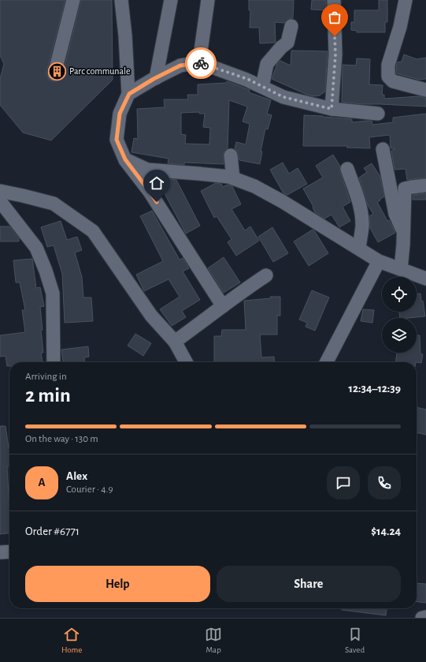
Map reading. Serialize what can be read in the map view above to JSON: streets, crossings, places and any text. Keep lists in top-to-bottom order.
{
  "places": {
    "building": ["Parc communale"]
  },
  "page": {
    "heading": ["2 min", "Arriving in", "12:34–12:39"],
    "panel": [
      "Alex",
      "Courier · 4.9",
      "Order #6771",
      "$14.24"
    ],
    "bar": "On the way · 130 m",
    "round": "A",
    "buttons": ["Help", "Share"],
    "tabs": ["Home", "Map", "Saved"]
  }
}
